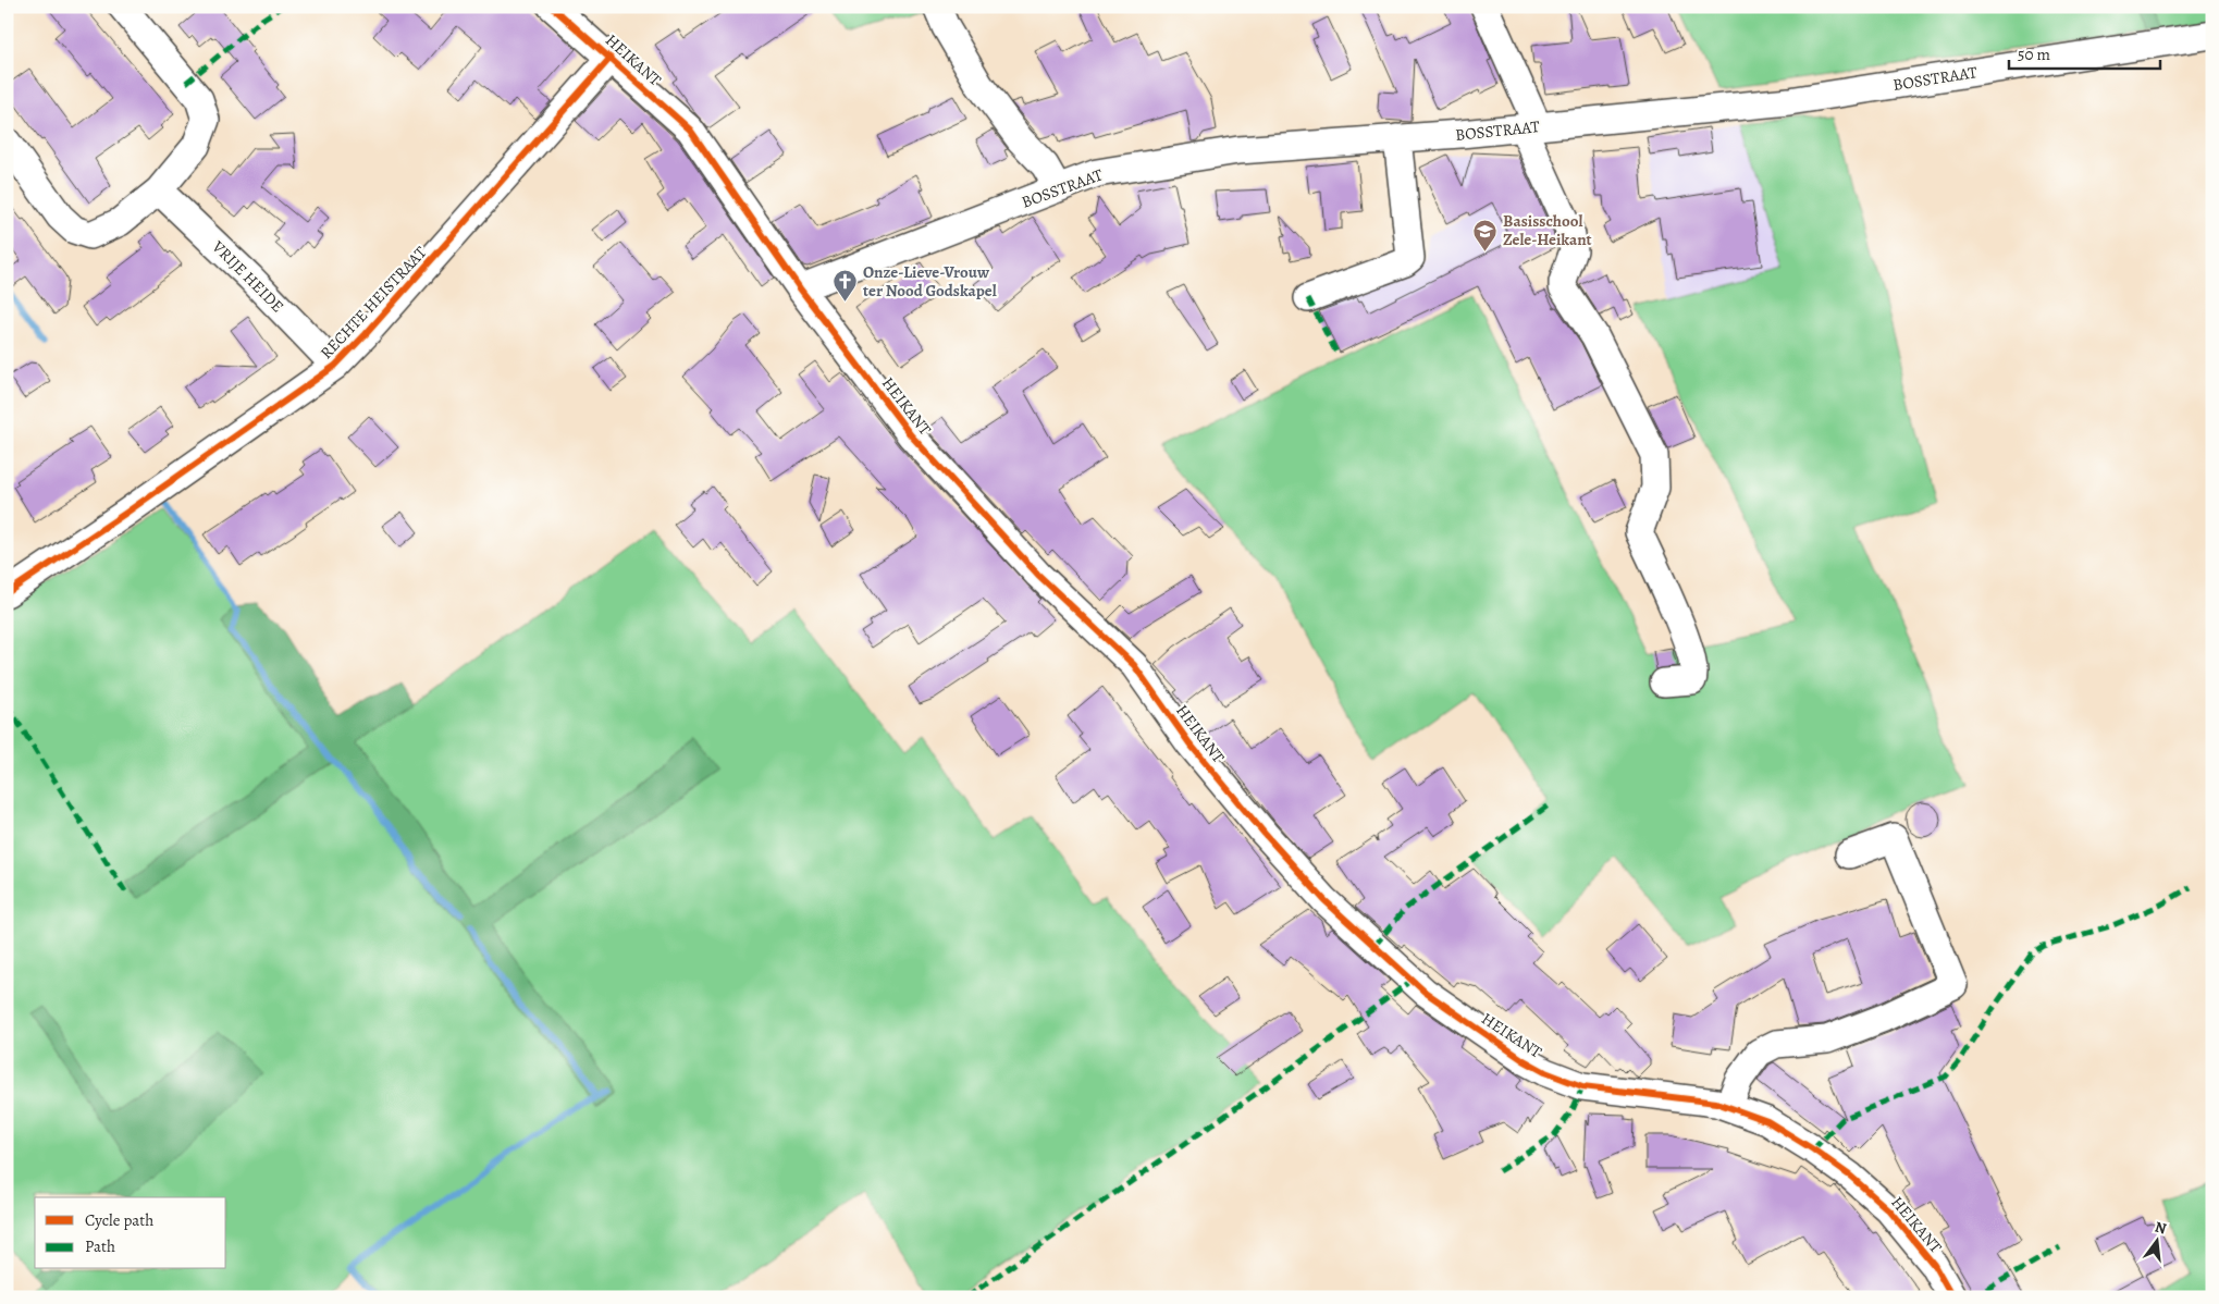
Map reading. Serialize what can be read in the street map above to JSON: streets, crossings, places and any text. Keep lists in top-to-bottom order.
{
  "streets": {
    "street": [
      "HEIKANT",
      "BOSSTRAAT",
      "VRIJE HEIDE",
      "RECHTE HEISTRAAT"
    ]
  },
  "crossings": [
    ["HEIKANT", "BOSSTRAAT"],
    ["HEIKANT", "RECHTE HEISTRAAT"],
    ["VRIJE HEIDE", "RECHTE HEISTRAAT"]
  ],
  "places": {
    "school or university": ["Basisschool Zele-Heikant"],
    "church": ["Onze-Lieve-Vrouw ter Nood Godskapel"]
  },
  "legend": ["Cycle path", "Path"],
  "scale_bar": "50 m",
  "north": "top"
}
